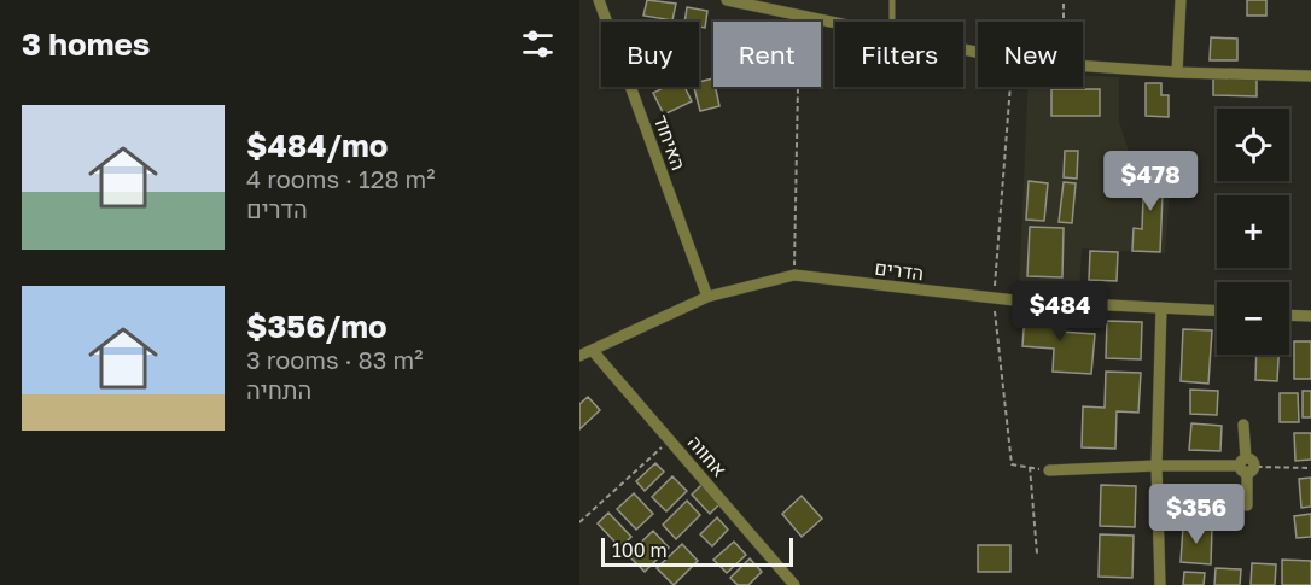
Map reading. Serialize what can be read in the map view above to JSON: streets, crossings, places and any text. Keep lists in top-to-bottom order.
{
  "streets": {
    "street": ["האיחוד", "הדרים", "אחווה"]
  },
  "crossings": [
    ["האיחוד", "הדרים"],
    ["הדרים", "אחווה"]
  ],
  "scale_bar": "100 m",
  "page": {
    "heading": "3 homes",
    "chip": [
      "Buy",
      "Rent",
      "Filters",
      "New"
    ],
    "list": [
      {
        "name": "$484/mo",
        "note": "4 rooms · 128 m² · הדרים"
      },
      {
        "name": "$356/mo",
        "note": "3 rooms · 83 m² · התחיה"
      }
    ],
    "map_buttons": ["+", "−"],
    "price": ["$478", "$484", "$356"],
    "scale": "100 m"
  }
}
